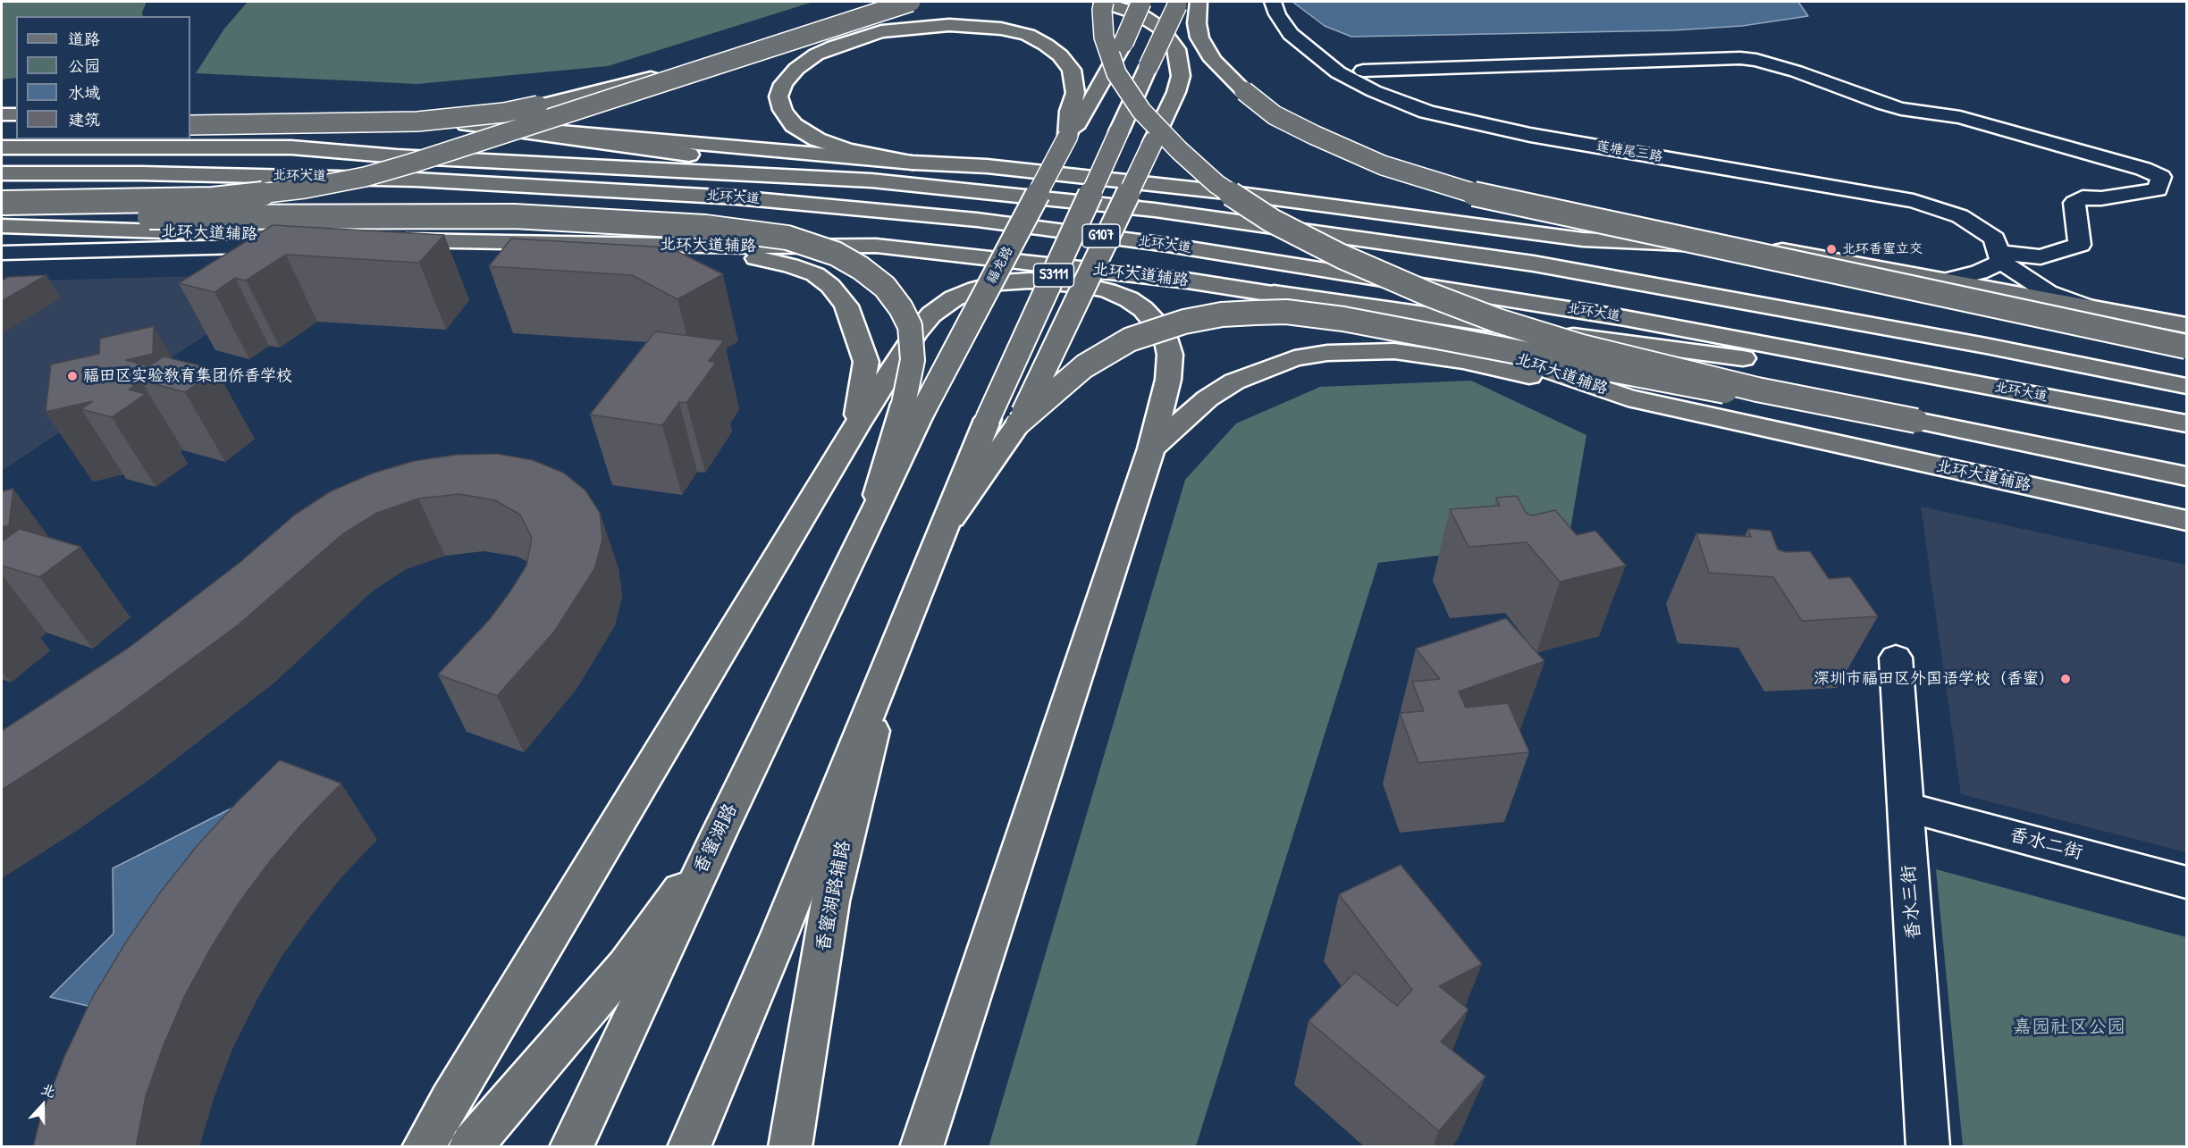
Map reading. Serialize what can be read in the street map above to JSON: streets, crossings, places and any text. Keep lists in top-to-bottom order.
{
  "streets": {
    "main road": [
      "北环大道",
      "北环大道辅路",
      "G107",
      "福龙路",
      "S3111",
      "香蜜湖路",
      "香蜜湖路辅路"
    ],
    "street": ["莲塘尾三路", "香水二街", "香水三街"]
  },
  "crossings": [
    ["福龙路", "香蜜湖路"],
    ["香水二街", "香水三街"]
  ],
  "parks": ["嘉园社区公园"],
  "places": ["北环香蜜立交", "福田区实验教育集团侨香学校", "深圳市福田区外国语学校（香蜜）"],
  "legend": [
    "道路",
    "公园",
    "水域",
    "建筑"
  ],
  "north": "top"
}
